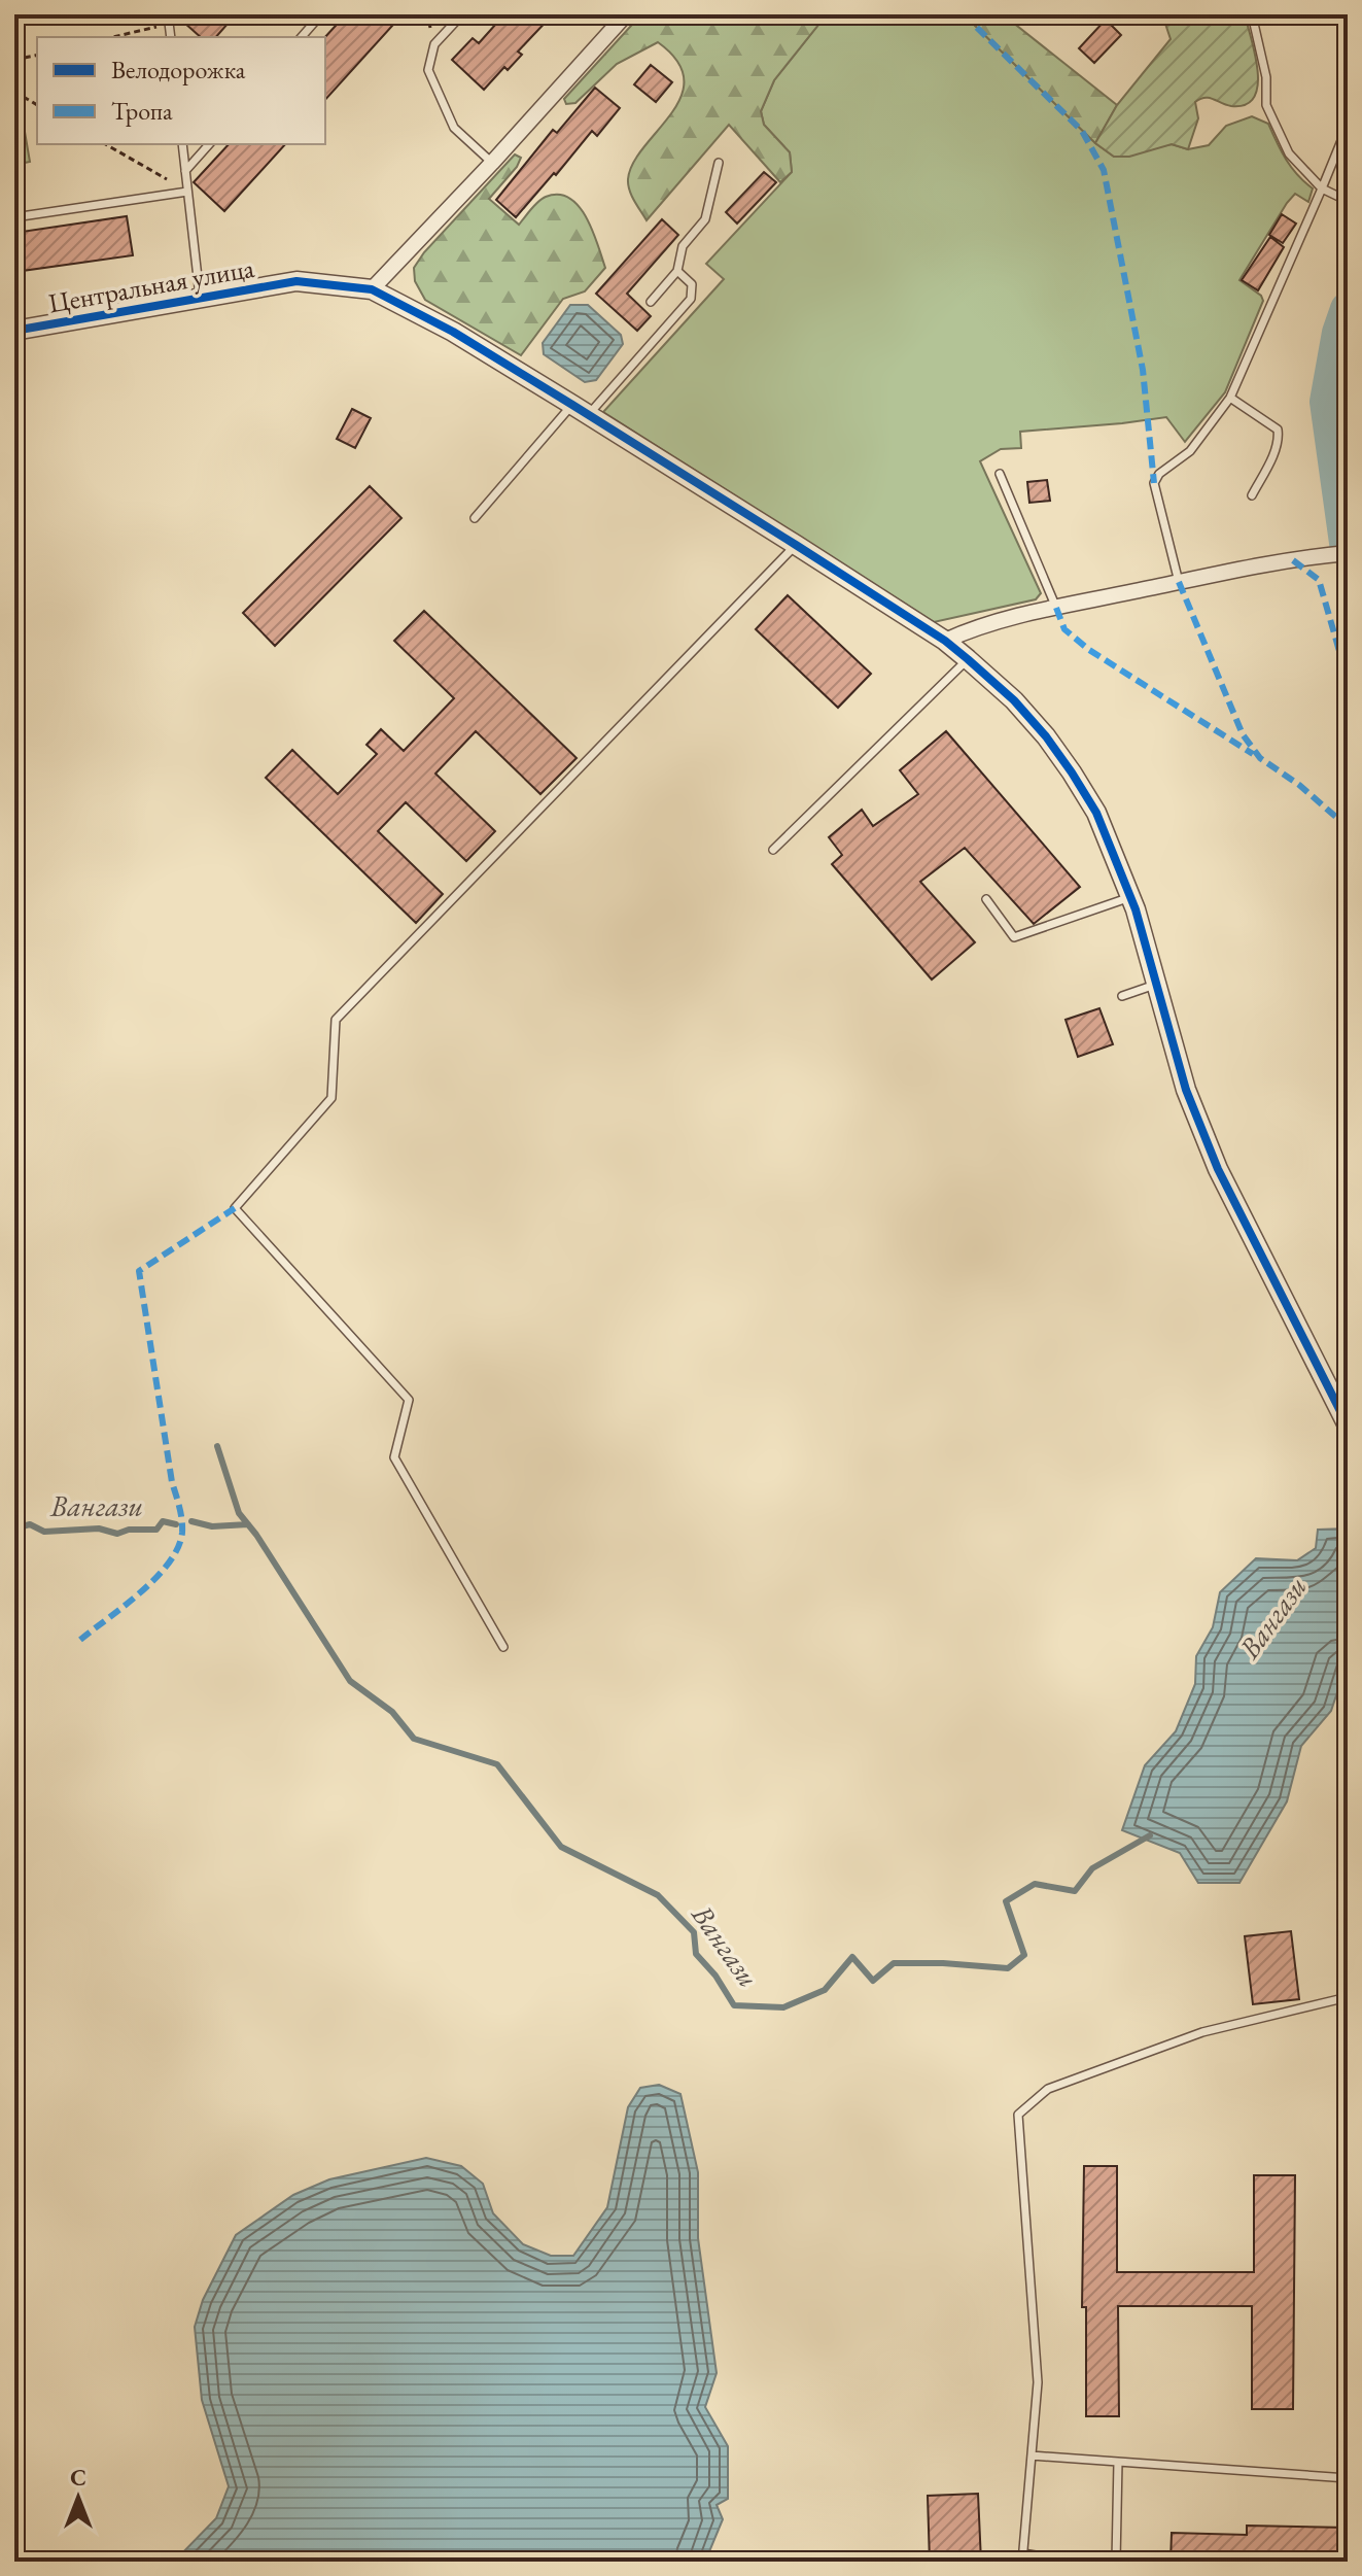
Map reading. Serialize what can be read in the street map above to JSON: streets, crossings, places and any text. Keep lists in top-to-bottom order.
{
  "streets": {
    "street": ["Центральная улица"]
  },
  "water": ["Вангази"],
  "legend": ["Велодорожка", "Тропа"],
  "north": "top"
}
